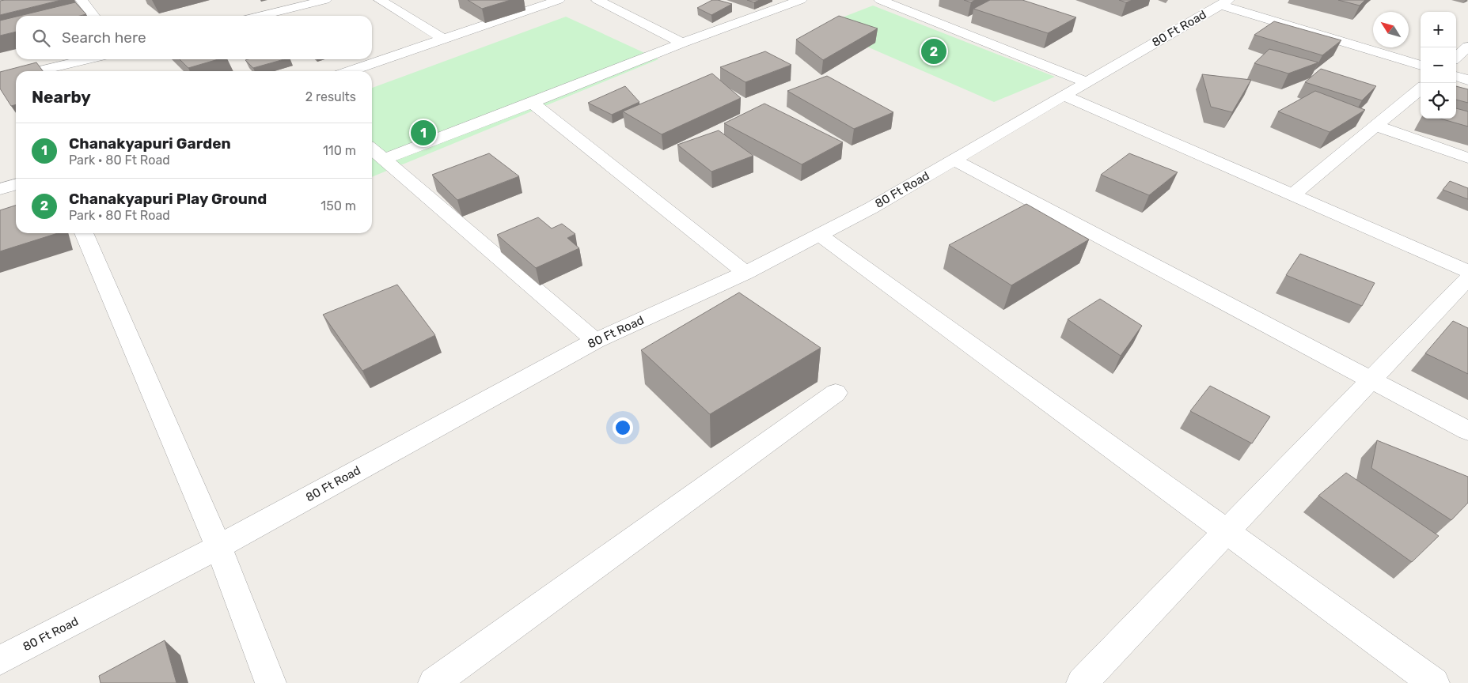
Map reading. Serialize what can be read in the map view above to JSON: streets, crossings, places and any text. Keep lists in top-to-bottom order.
{
  "streets": {
    "street": ["80 Ft Road"]
  },
  "north": "top left",
  "page": {
    "map_buttons": ["+", "−"],
    "search": "Search here",
    "pins": ["2", "1"],
    "heading": ["Nearby", "2 results"],
    "list": [
      {
        "mark": "1",
        "name": "Chanakyapuri Garden",
        "note": "Park · 80 Ft Road",
        "value": "110 m"
      },
      {
        "mark": "2",
        "name": "Chanakyapuri Play Ground",
        "note": "Park · 80 Ft Road",
        "value": "150 m"
      }
    ]
  }
}
